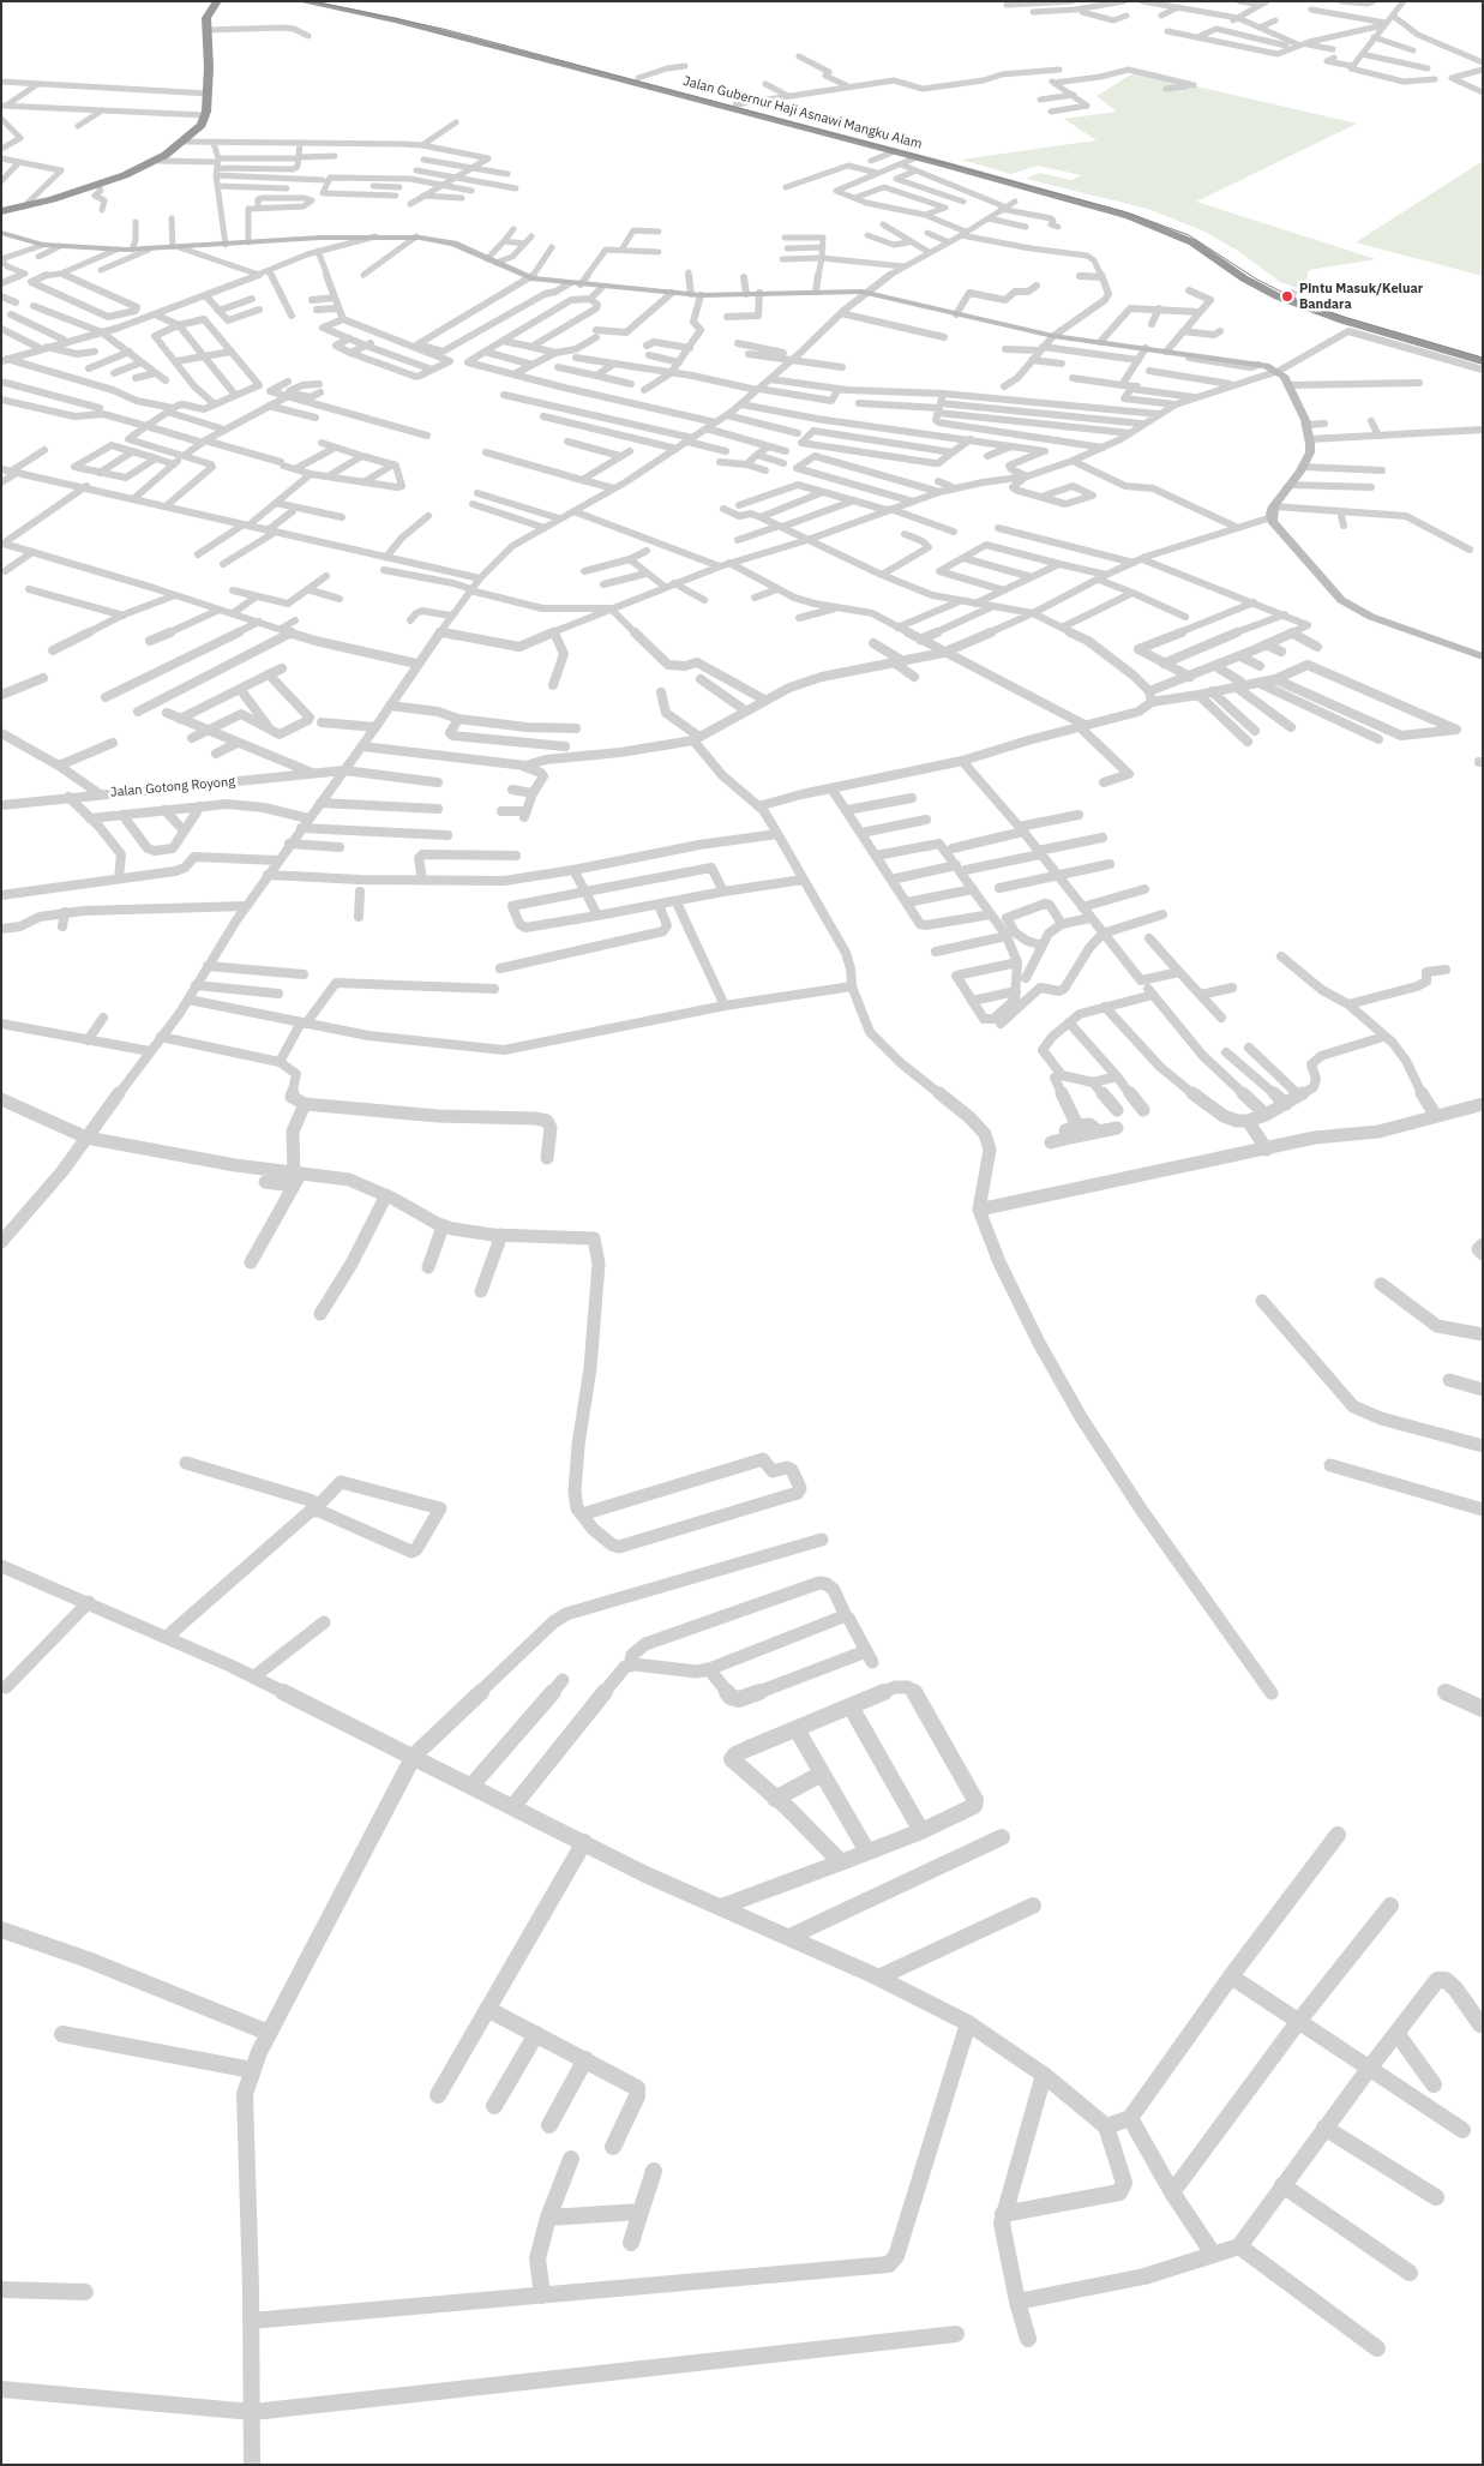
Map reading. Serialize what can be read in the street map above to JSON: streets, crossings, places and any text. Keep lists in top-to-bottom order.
{
  "streets": {
    "highway": ["Jalan Gubernur Haji Asnawi Mangku Alam"],
    "street": ["Jalan Gotong Royong"]
  },
  "places": ["Pintu Masuk/Keluar Bandara"]
}
